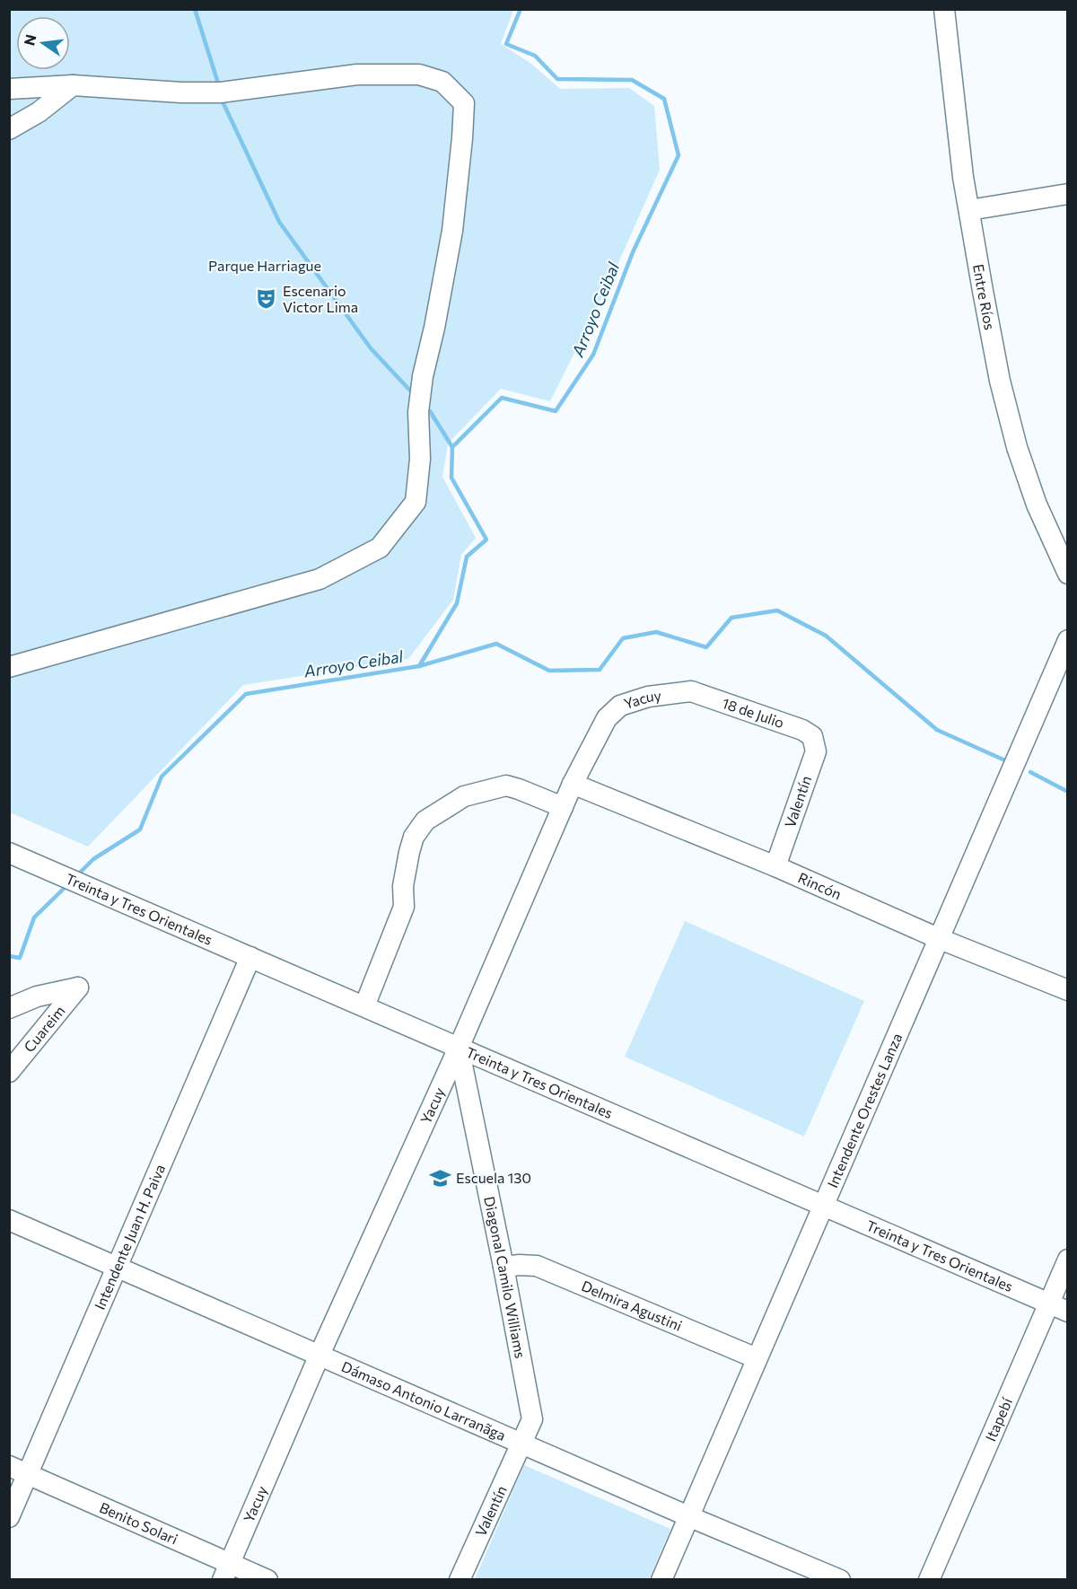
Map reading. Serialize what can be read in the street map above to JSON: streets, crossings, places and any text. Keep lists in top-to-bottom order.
{
  "streets": {
    "street": [
      "Entre Ríos",
      "Yacuy",
      "18 de Julio",
      "Valentín",
      "Rincón",
      "Treinta y Tres Orientales",
      "Cuareim",
      "Intendente Orestes Lanza",
      "Intendente Juan H. Paiva",
      "Diagonal Camilo Williams",
      "Delmira Agustini",
      "Dámaso Antonio Larranãga",
      "Itapebí",
      "Benito Solari"
    ]
  },
  "crossings": [
    ["Yacuy", "18 de Julio"],
    ["Yacuy", "Rincón"],
    ["Yacuy", "Treinta y Tres Orientales"],
    ["Yacuy", "Diagonal Camilo Williams"],
    ["Yacuy", "Dámaso Antonio Larranãga"],
    ["Yacuy", "Benito Solari"],
    ["18 de Julio", "Valentín"],
    ["Valentín", "Rincón"],
    ["Valentín", "Diagonal Camilo Williams"],
    ["Valentín", "Dámaso Antonio Larranãga"],
    ["Rincón", "Intendente Orestes Lanza"],
    ["Treinta y Tres Orientales", "Intendente Orestes Lanza"],
    ["Treinta y Tres Orientales", "Intendente Juan H. Paiva"],
    ["Treinta y Tres Orientales", "Diagonal Camilo Williams"],
    ["Treinta y Tres Orientales", "Itapebí"],
    ["Intendente Orestes Lanza", "Delmira Agustini"],
    ["Intendente Orestes Lanza", "Dámaso Antonio Larranãga"],
    ["Intendente Juan H. Paiva", "Dámaso Antonio Larranãga"],
    ["Intendente Juan H. Paiva", "Benito Solari"],
    ["Diagonal Camilo Williams", "Delmira Agustini"],
    ["Diagonal Camilo Williams", "Dámaso Antonio Larranãga"]
  ],
  "water": ["Arroyo Ceibal"],
  "parks": ["Parque Harriague"],
  "places": {
    "theatre": ["Escenario Victor Lima"],
    "school or university": ["Escuela 130"]
  },
  "north": "left"
}
